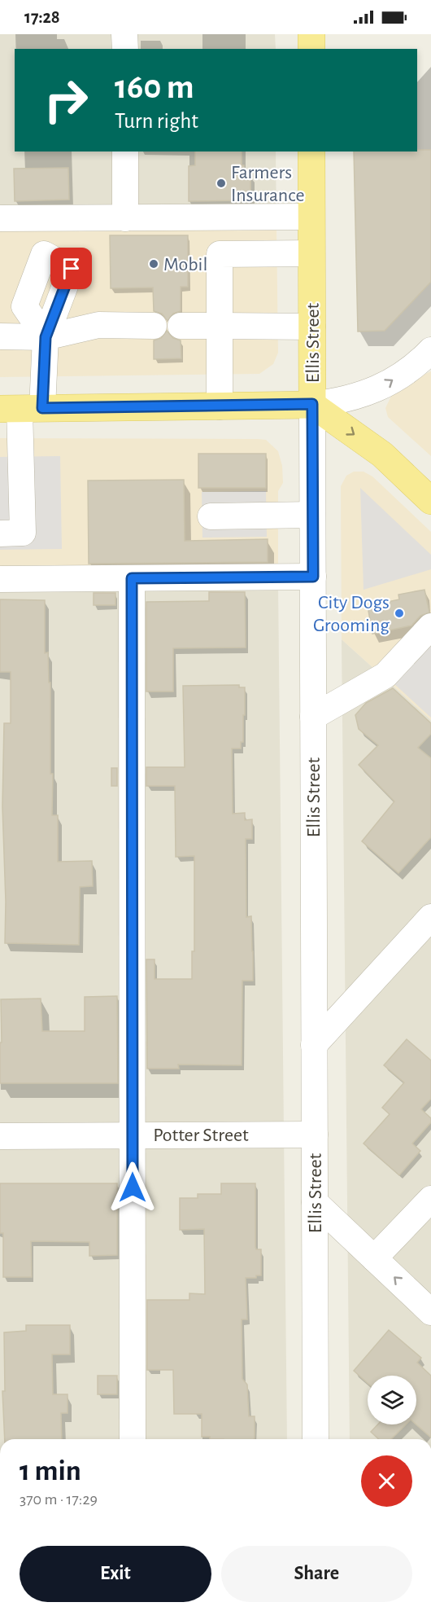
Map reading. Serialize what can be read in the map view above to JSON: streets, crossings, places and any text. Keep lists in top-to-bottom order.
{
  "streets": {
    "main road": ["Ellis Street"],
    "street": ["Potter Street"]
  },
  "crossings": [
    ["Ellis Street", "Potter Street"]
  ],
  "places": ["Farmers Insurance", "Mobil", "City Dogs Grooming"],
  "page": {
    "status": "17:28",
    "turn": ["160 m", "Turn right"],
    "heading": ["1 min", "370 m · 17:29"],
    "buttons": ["Exit", "Share"]
  }
}
